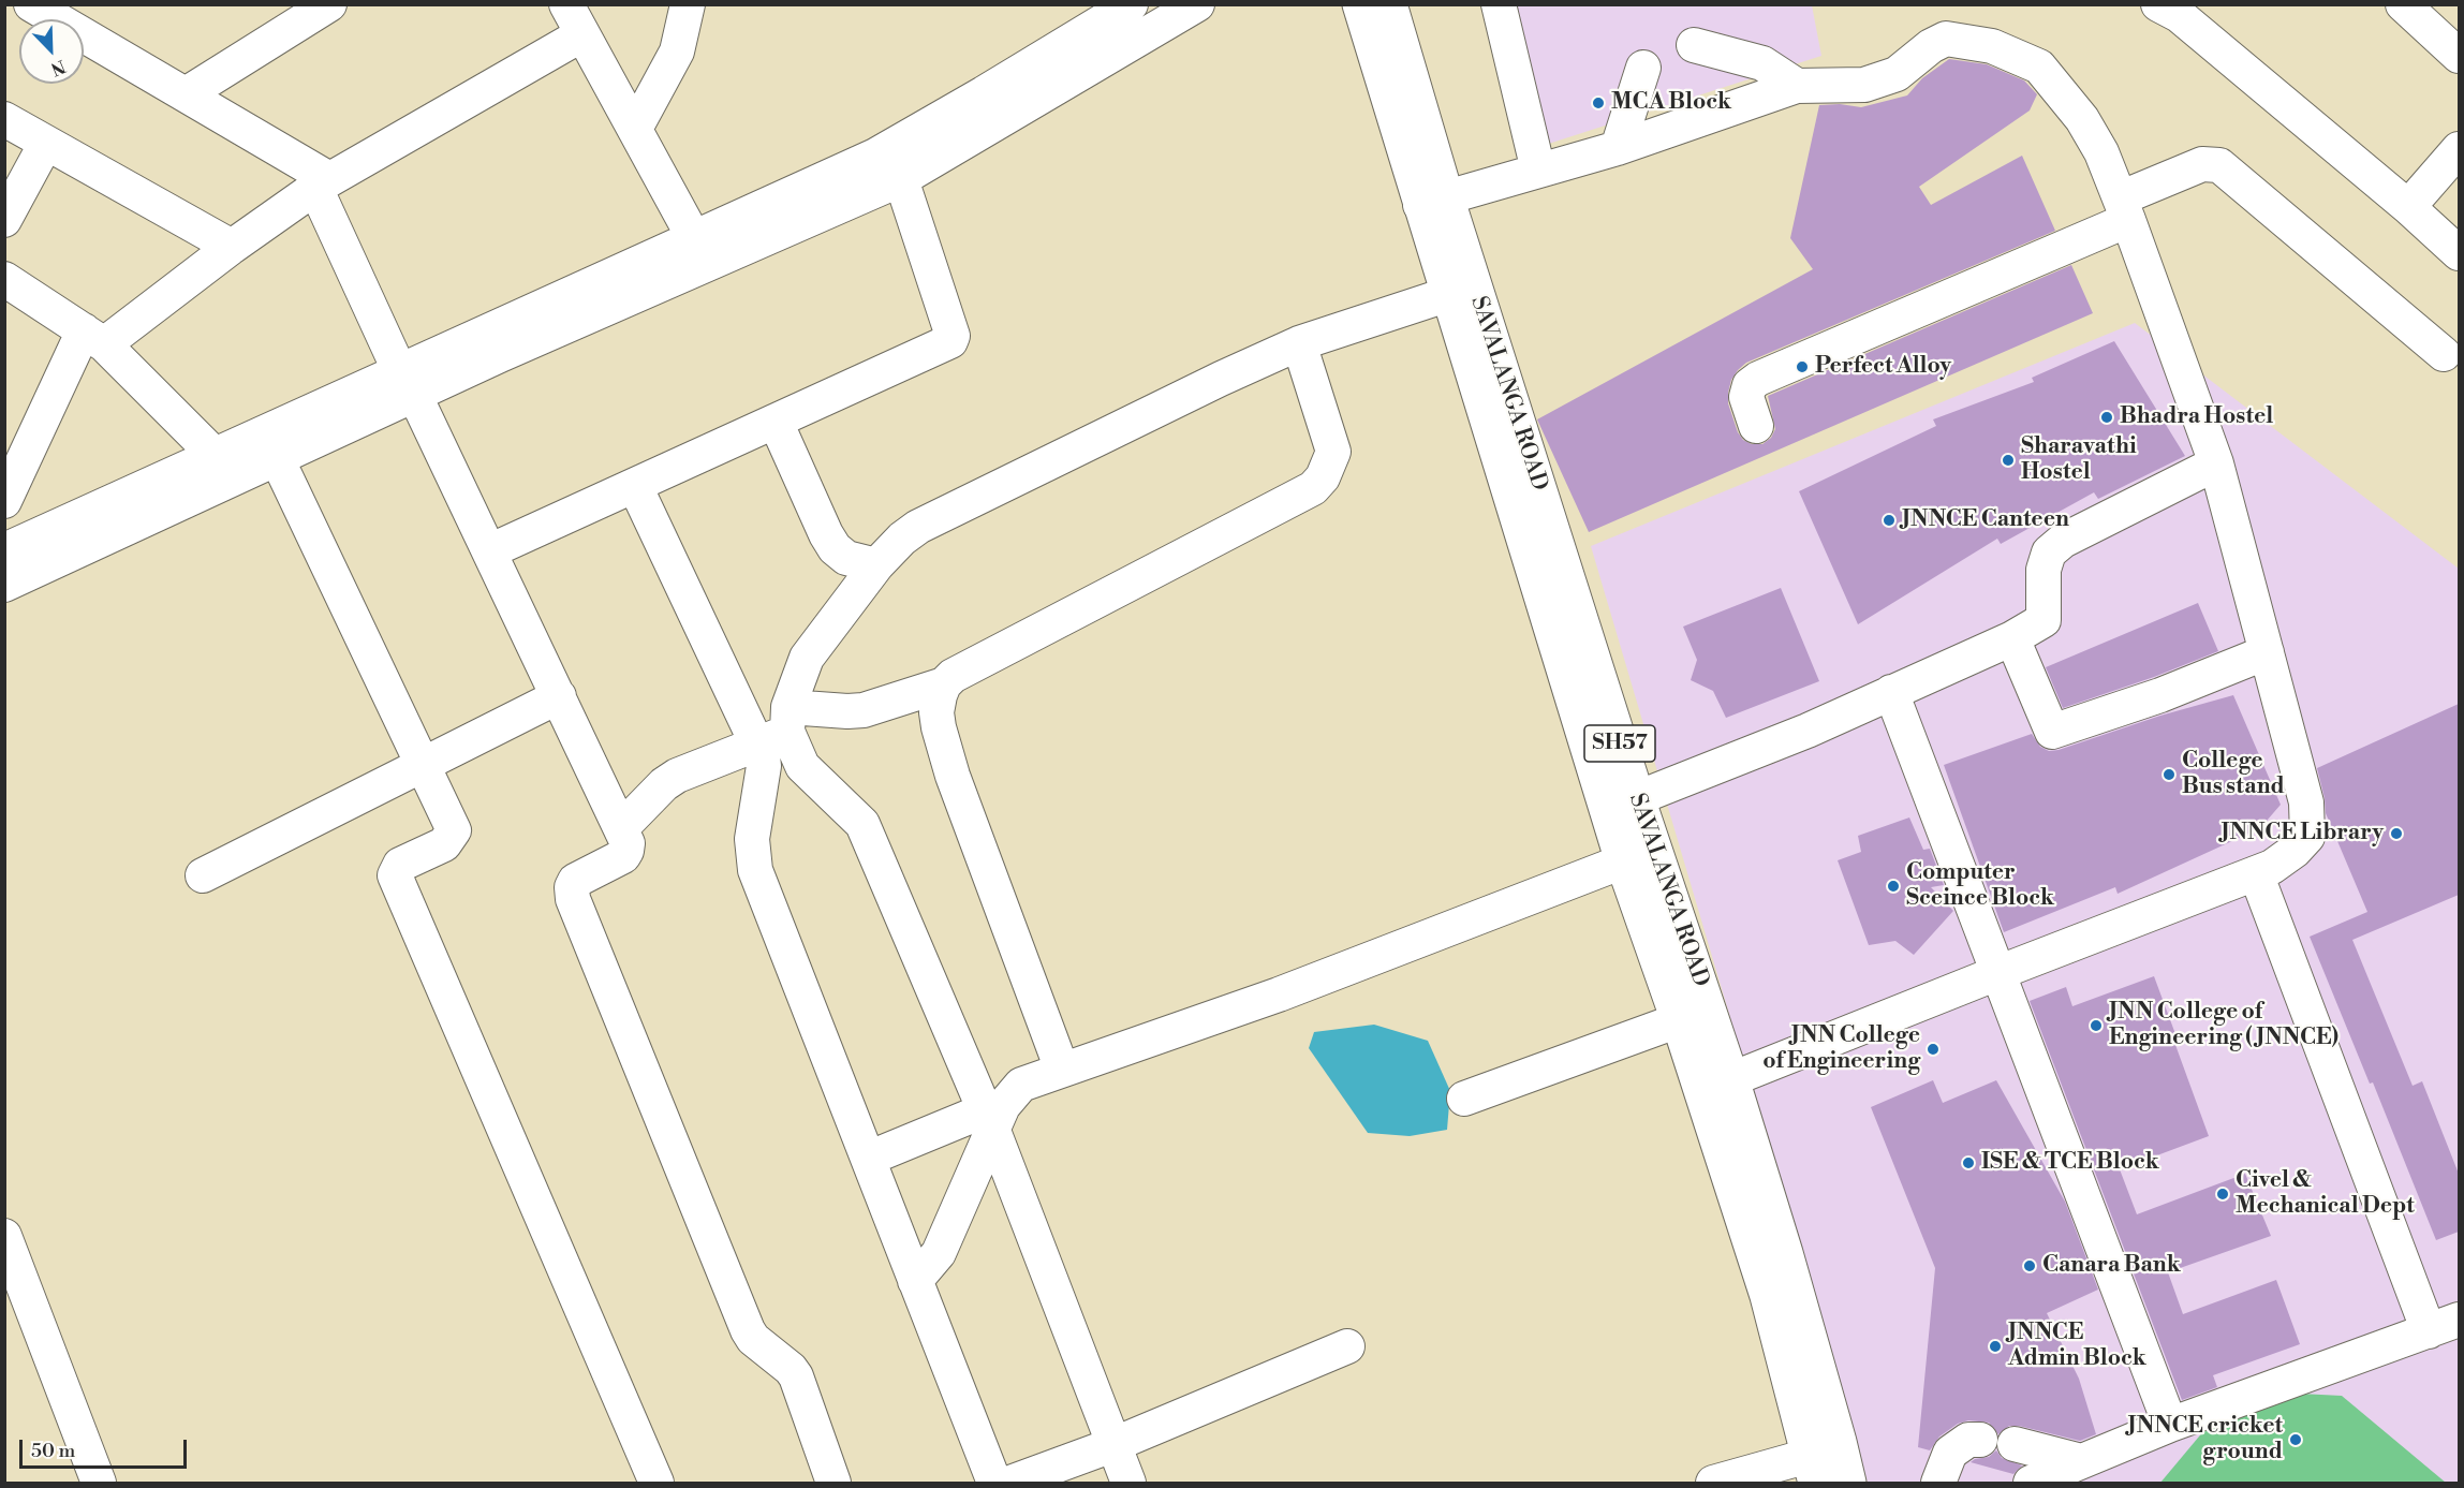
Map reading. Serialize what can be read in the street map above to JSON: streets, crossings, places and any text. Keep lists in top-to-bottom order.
{
  "streets": {
    "main road": ["SAVALANGA ROAD", "SH57"]
  },
  "places": [
    "MCA Block",
    "Perfect Alloy",
    "Bhadra Hostel",
    "Sharavathi Hostel",
    "JNNCE Canteen",
    "College Bus stand",
    "JNNCE Library",
    "Computer Sceince Block",
    "JNN College of Engineering ( JNNCE)",
    "JNN College of Engineering",
    "ISE & TCE Block",
    "Civel & Mechanical Dept",
    "Canara Bank",
    "JNNCE Admin Block",
    "JNNCE cricket ground"
  ],
  "scale_bar": "50 m",
  "north": "bottom right"
}
